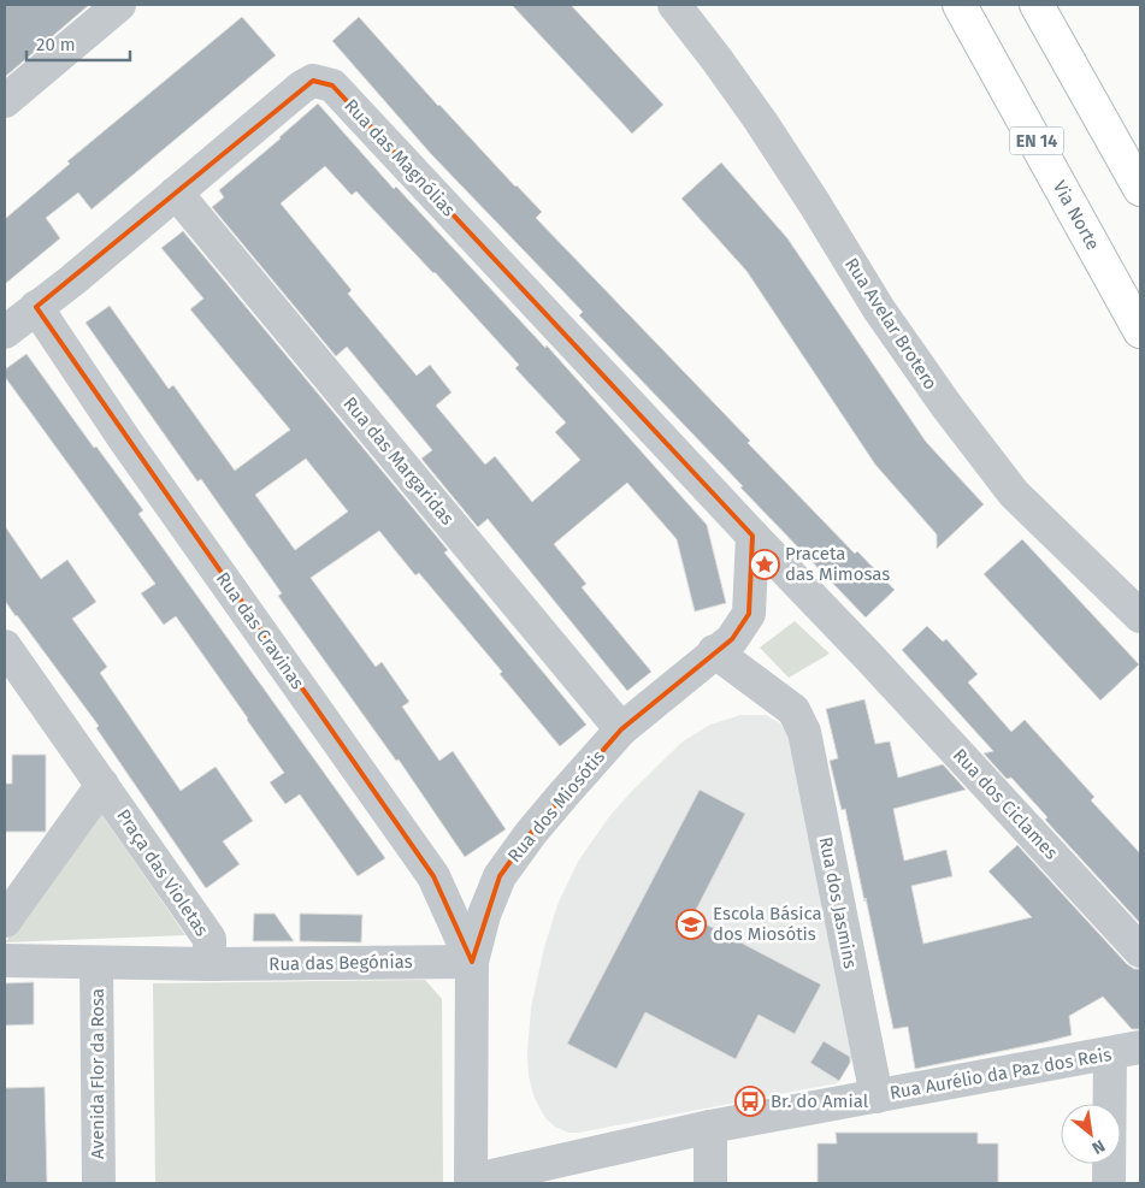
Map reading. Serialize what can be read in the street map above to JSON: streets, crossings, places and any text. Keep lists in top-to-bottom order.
{
  "streets": {
    "highway": ["EN 14", "Via Norte"],
    "street": [
      "Rua das Magnólias",
      "Rua Avelar Brotero",
      "Rua das Margaridas",
      "Rua das Cravinas",
      "Rua dos Ciclames",
      "Rua dos Miosótis",
      "Praça das Violetas",
      "Rua dos Jasmins",
      "Rua das Begónias",
      "Avenida Flor da Rosa",
      "Rua Aurélio da Paz dos Reis"
    ]
  },
  "crossings": [
    ["Rua das Magnólias", "Rua das Margaridas"],
    ["Rua das Magnólias", "Rua das Cravinas"],
    ["Rua das Magnólias", "Rua dos Ciclames"],
    ["Rua das Margaridas", "Rua dos Miosótis"],
    ["Rua das Cravinas", "Rua dos Miosótis"],
    ["Rua das Cravinas", "Rua das Begónias"],
    ["Rua dos Miosótis", "Rua dos Jasmins"],
    ["Rua dos Miosótis", "Rua das Begónias"],
    ["Rua dos Miosótis", "Rua Aurélio da Paz dos Reis"],
    ["Praça das Violetas", "Rua das Begónias"],
    ["Praça das Violetas", "Avenida Flor da Rosa"],
    ["Rua dos Jasmins", "Rua Aurélio da Paz dos Reis"]
  ],
  "places": {
    "place": ["Praceta das Mimosas"],
    "school or university": ["Escola Básica dos Miosótis"],
    "bus stop": ["Br. do Amial"]
  },
  "scale_bar": "20 m",
  "north": "bottom right"
}
